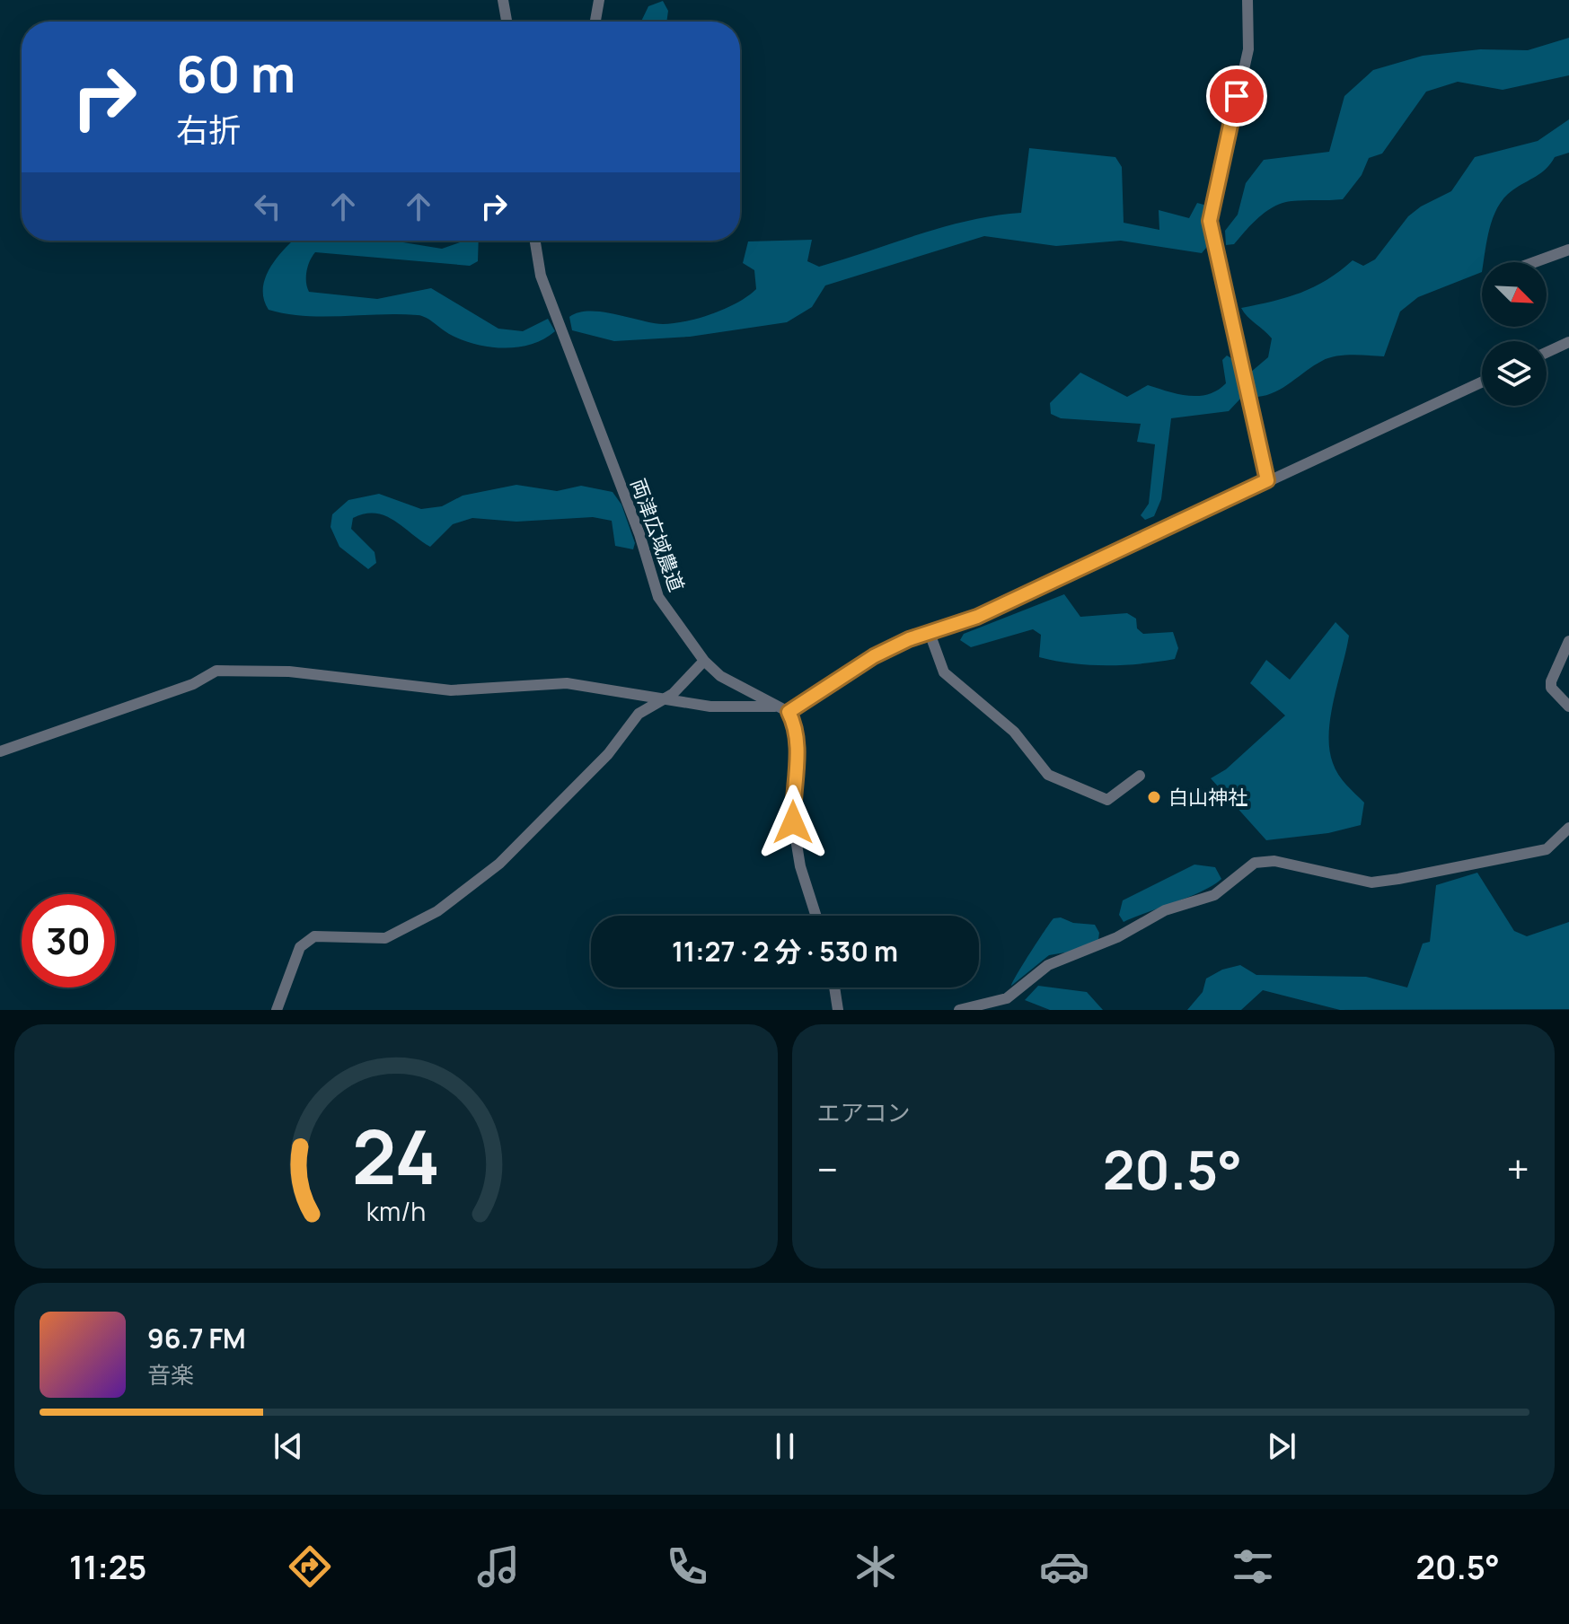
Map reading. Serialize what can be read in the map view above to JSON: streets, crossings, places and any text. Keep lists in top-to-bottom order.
{
  "streets": {
    "street": ["両津広域農道"]
  },
  "places": ["白山神社"],
  "north": "bottom right",
  "page": {
    "turn": ["60 m", "右折"],
    "limit": "30",
    "trip": "11:27 · 2 分 · 530 m",
    "tile": "エアコン",
    "heat": ["−", "20.5°", "+"],
    "song": ["96.7 FM", "音楽"],
    "tabs": ["11:25", "20.5°"],
    "gauge": ["24", "km/h"]
  }
}
